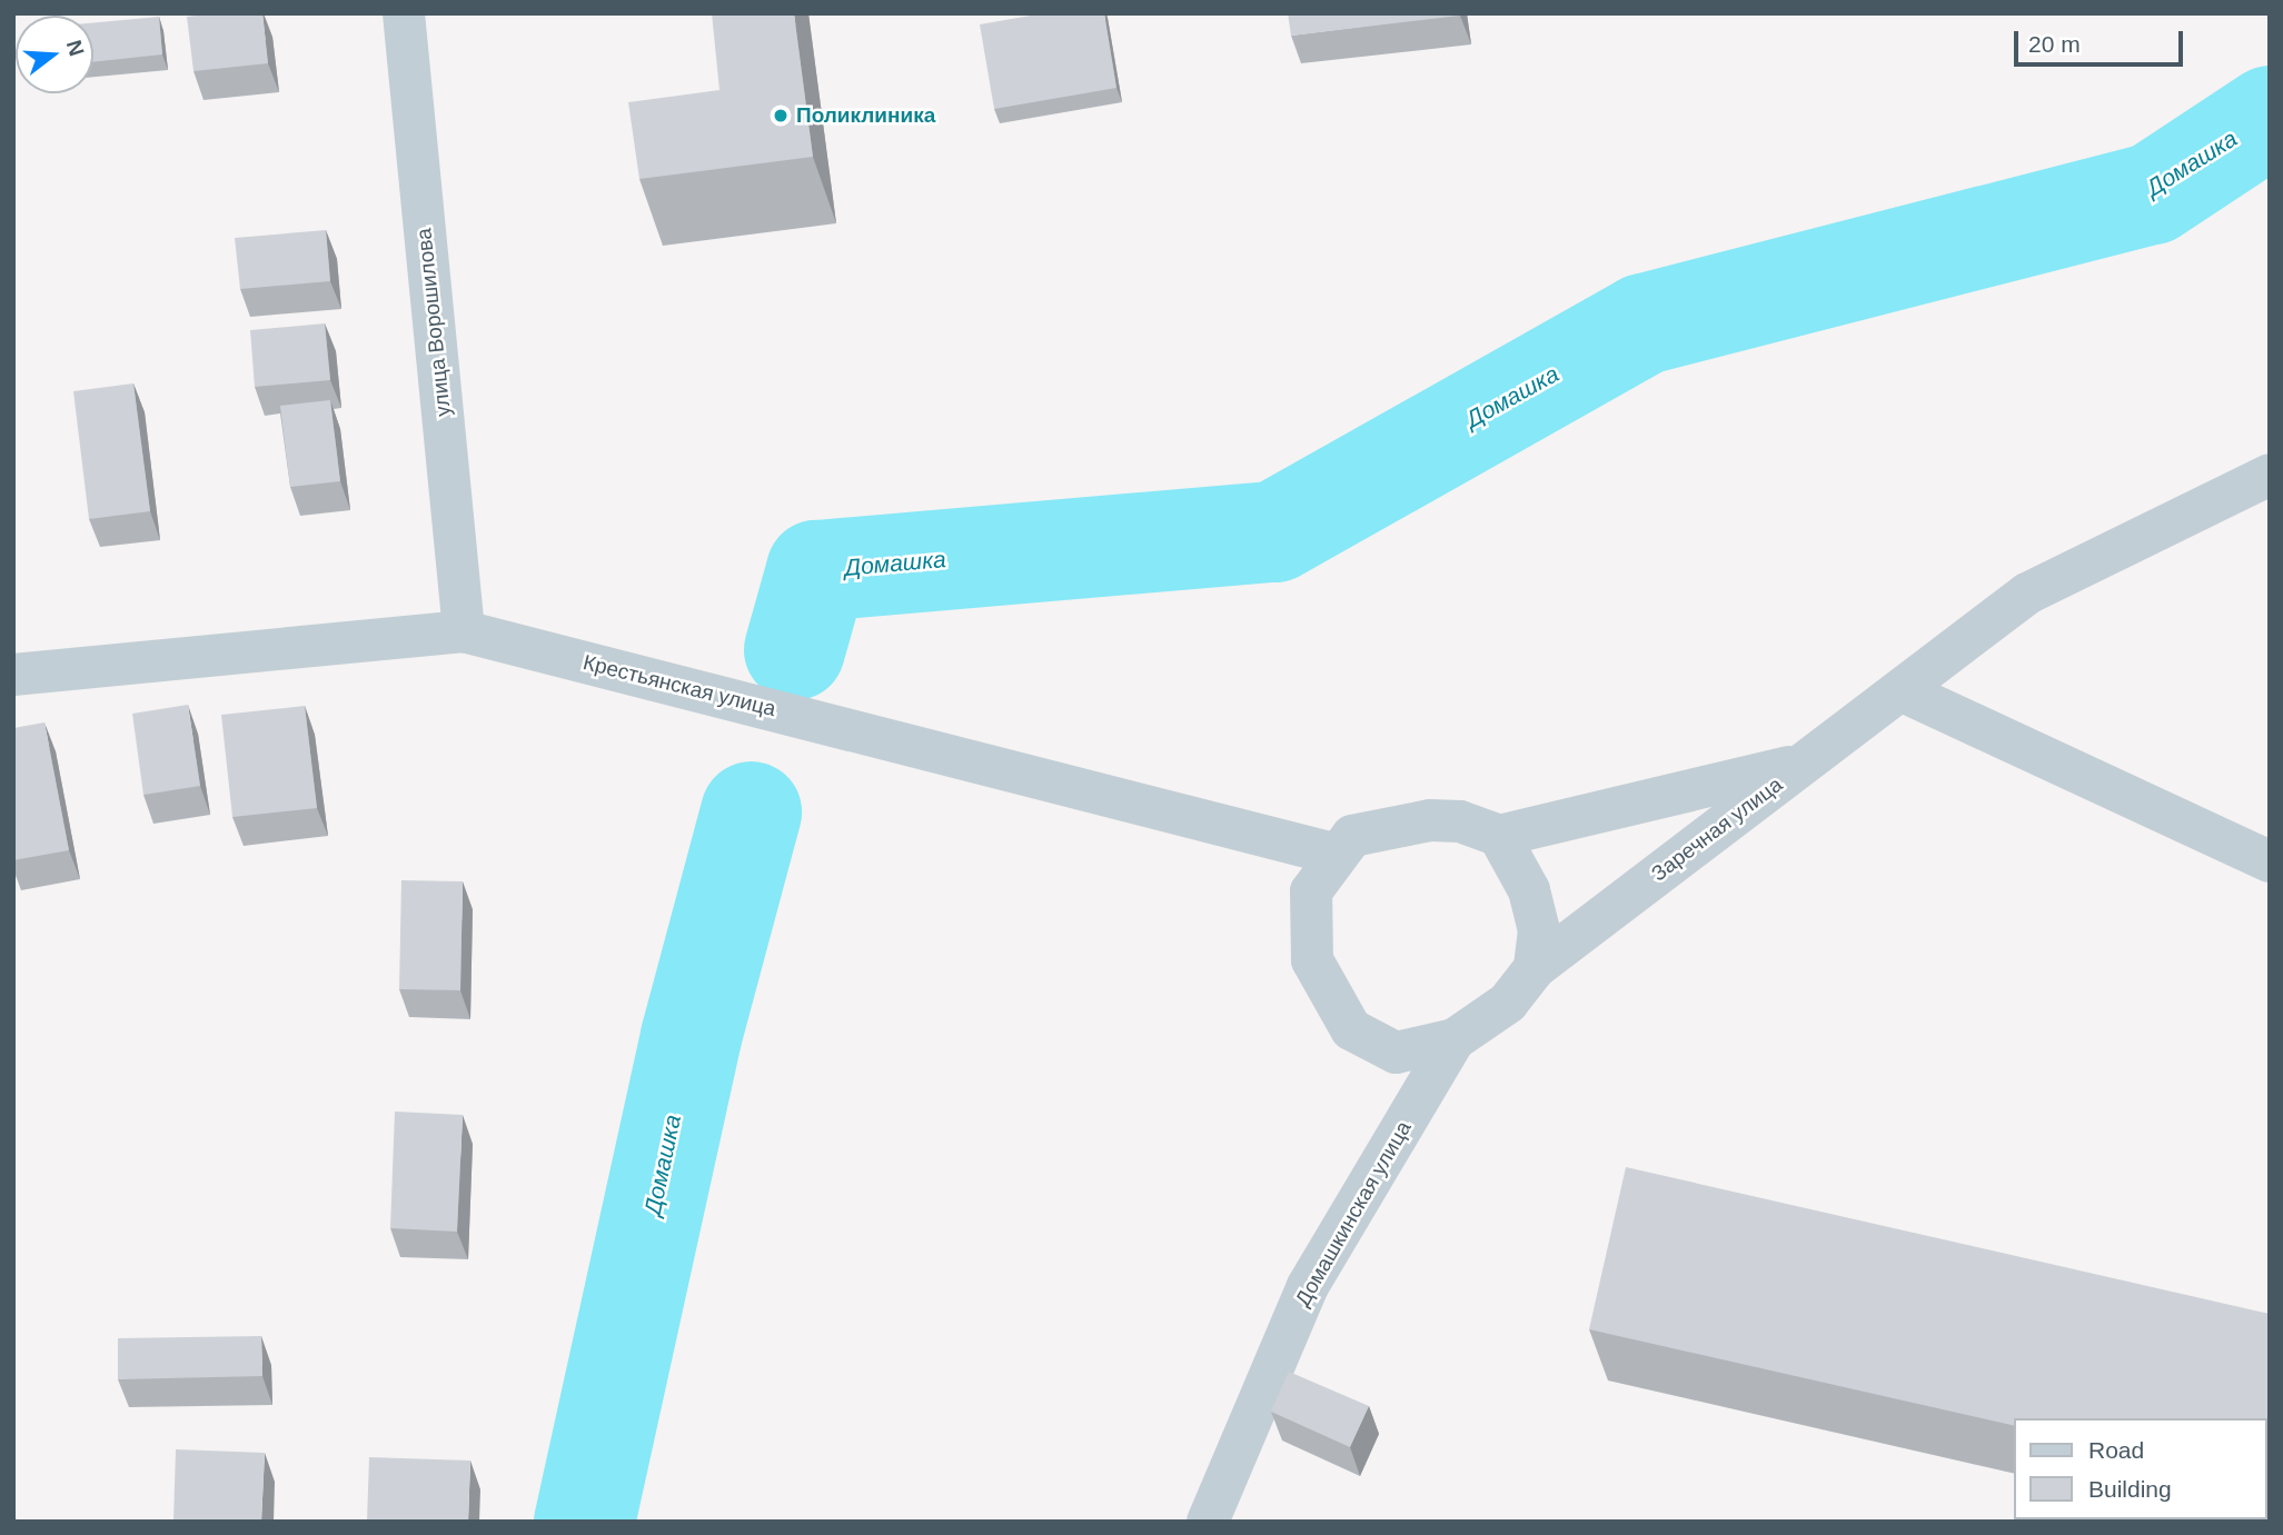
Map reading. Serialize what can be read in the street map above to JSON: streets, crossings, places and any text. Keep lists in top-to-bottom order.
{
  "streets": {
    "street": [
      "улица Ворошилова",
      "Крестьянская улица",
      "Заречная улица",
      "Домашкинская улица"
    ]
  },
  "crossings": [
    ["улица Ворошилова", "Крестьянская улица"],
    ["Крестьянская улица", "Заречная улица"],
    ["Крестьянская улица", "Домашкинская улица"],
    ["Заречная улица", "Домашкинская улица"]
  ],
  "water": ["Домашка"],
  "places": ["Поликлиника"],
  "legend": ["Road", "Building"],
  "scale_bar": "20 m",
  "north": "right"
}
